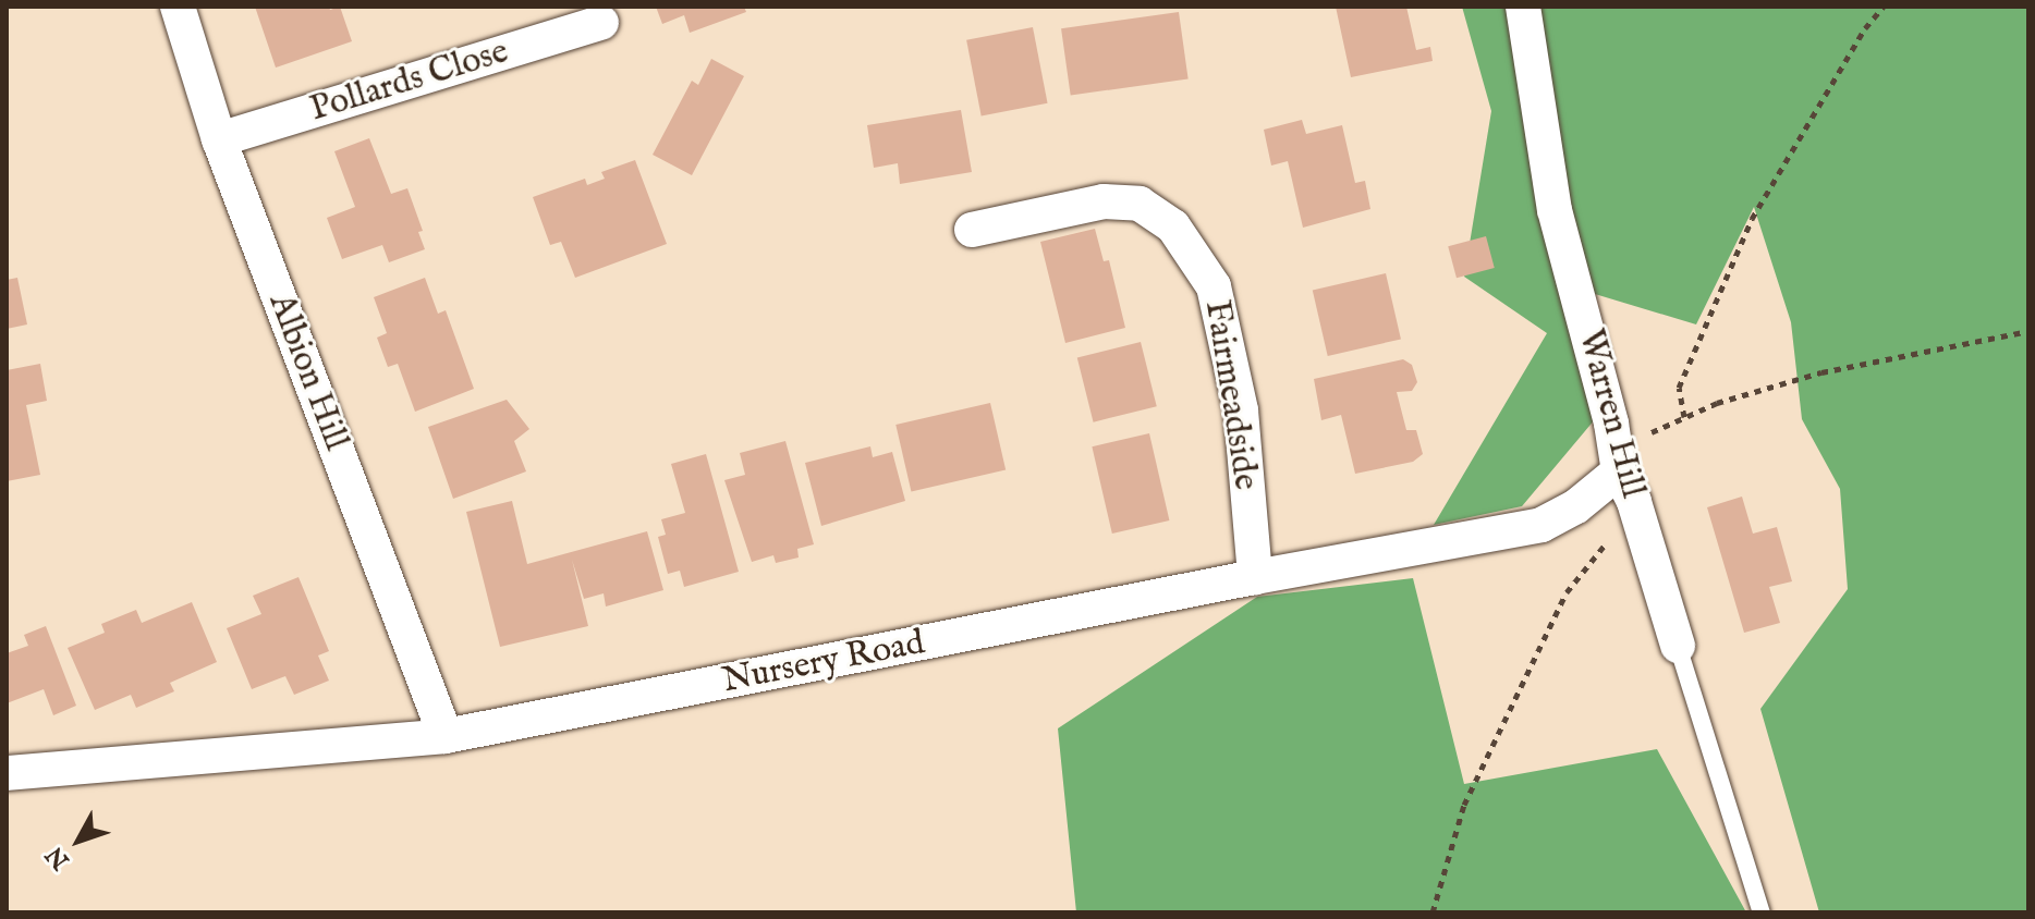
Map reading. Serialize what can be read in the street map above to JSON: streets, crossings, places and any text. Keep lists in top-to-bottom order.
{
  "streets": {
    "street": [
      "Pollards Close",
      "Albion Hill",
      "Fairmeadside",
      "Warren Hill",
      "Nursery Road"
    ]
  },
  "crossings": [
    ["Pollards Close", "Albion Hill"],
    ["Albion Hill", "Nursery Road"],
    ["Fairmeadside", "Nursery Road"],
    ["Warren Hill", "Nursery Road"]
  ],
  "north": "bottom left"
}
